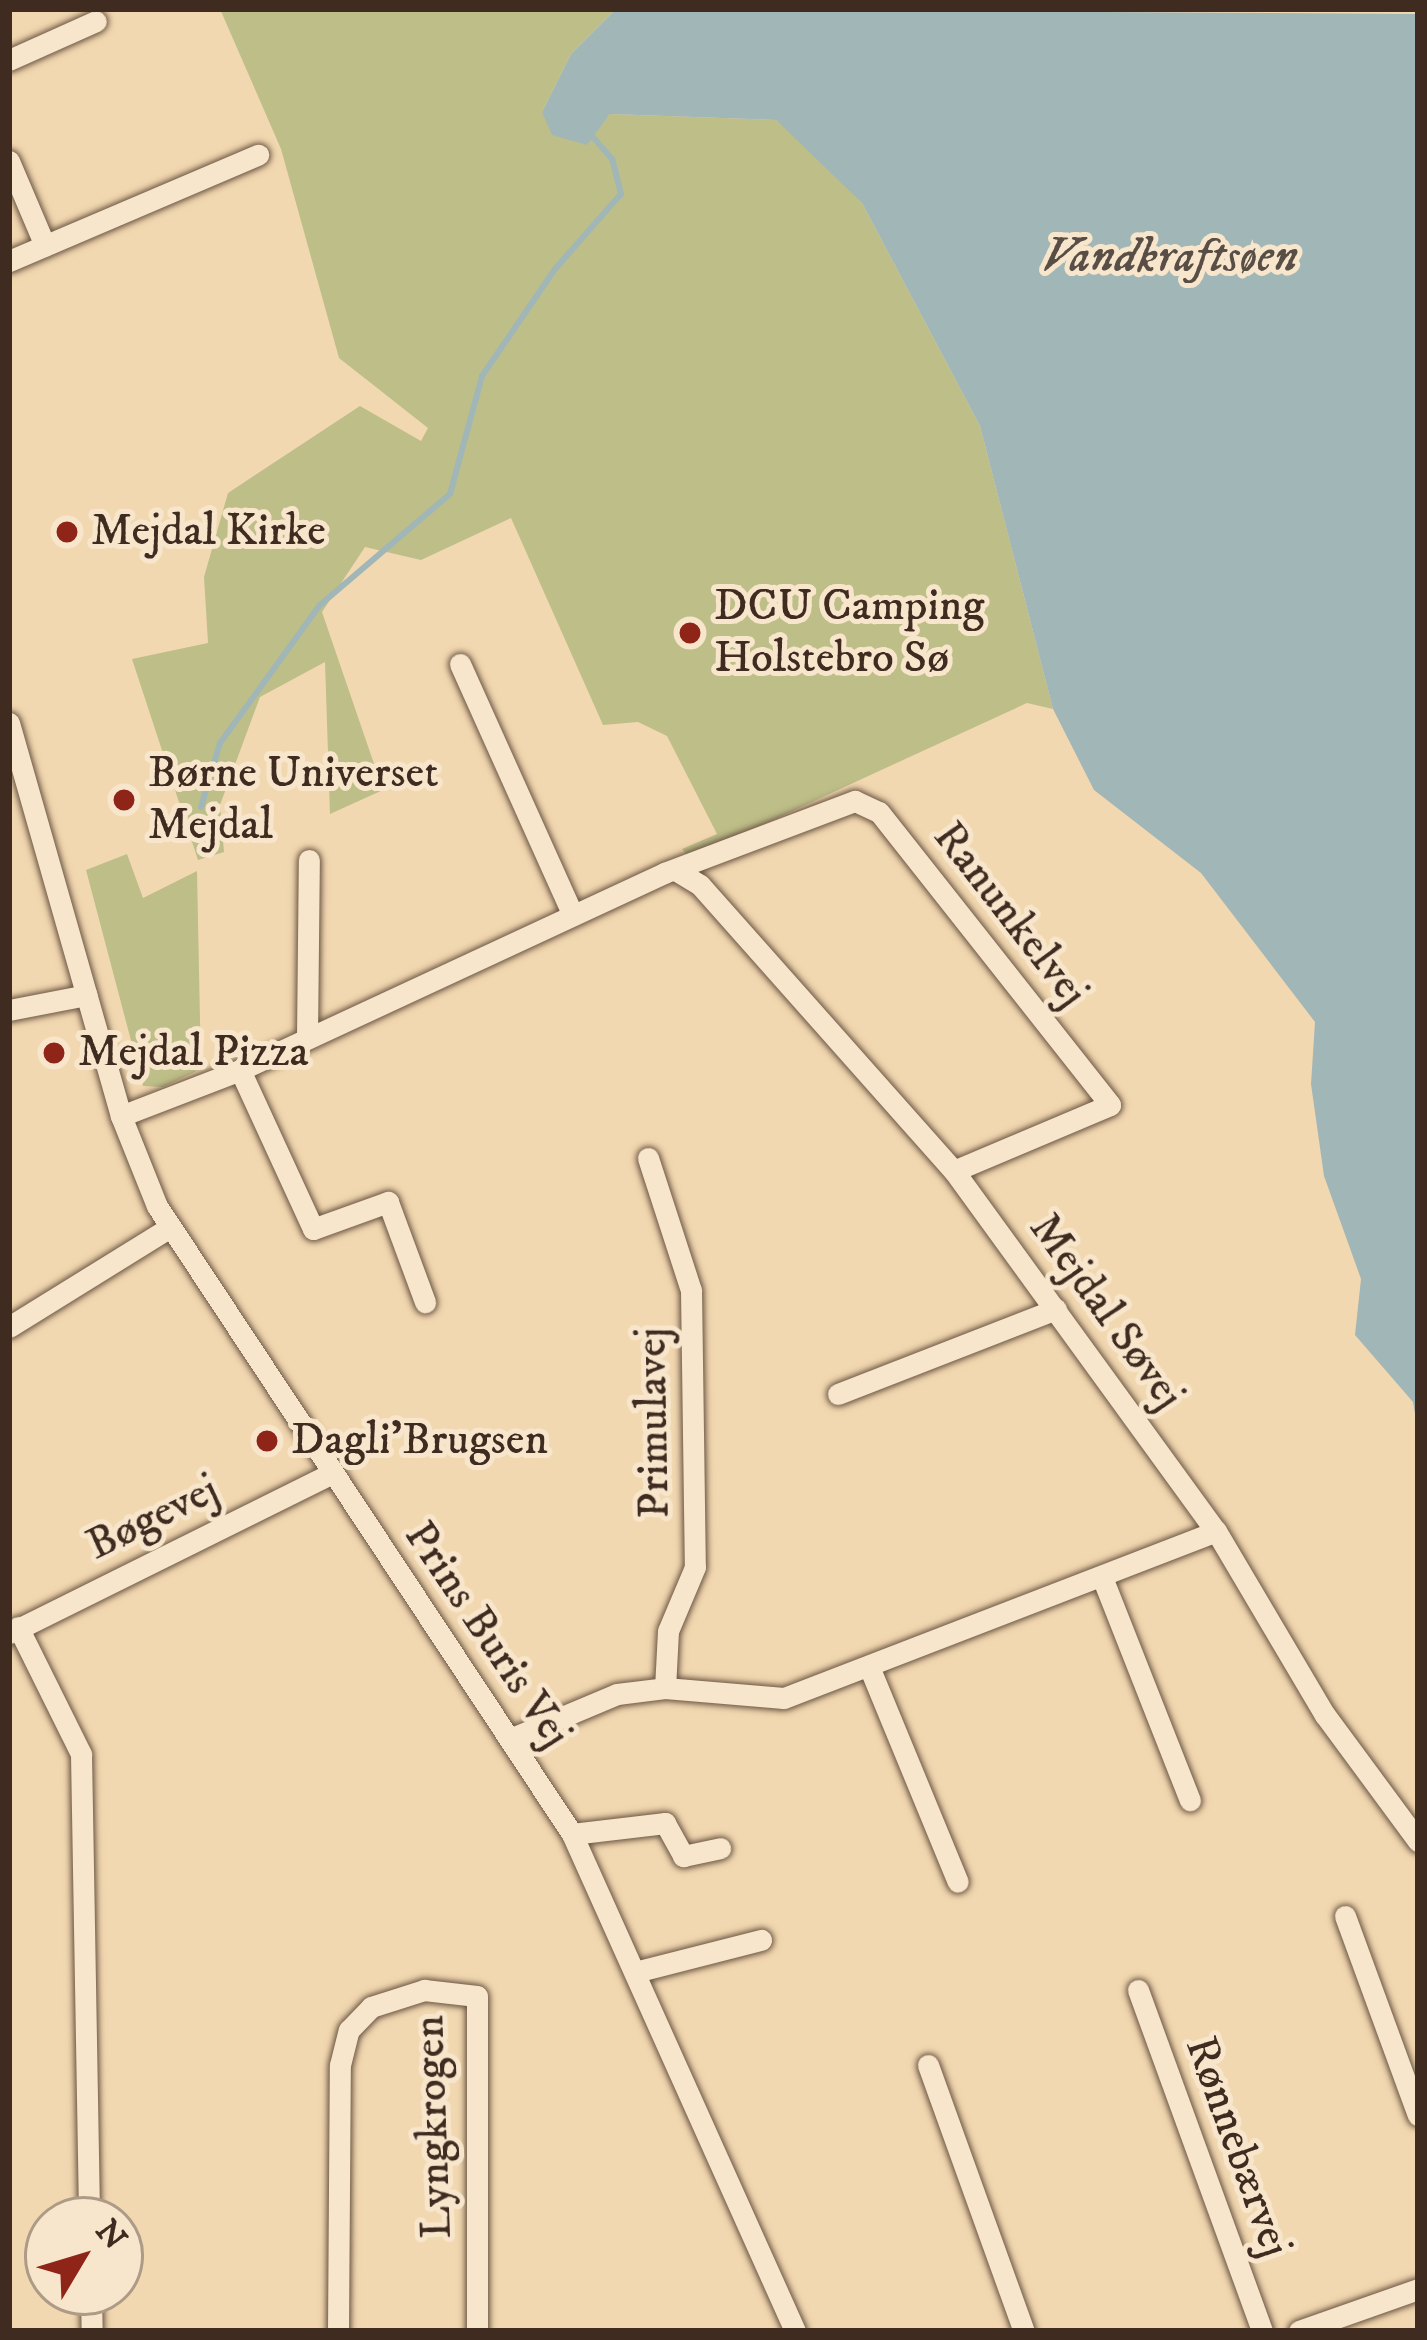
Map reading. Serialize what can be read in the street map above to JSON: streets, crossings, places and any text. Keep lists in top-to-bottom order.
{
  "streets": {
    "street": [
      "Ranunkelvej",
      "Mejdal Søvej",
      "Primulavej",
      "Bøgevej",
      "Prins Buris Vej",
      "Lyngkrogen",
      "Rønnebærvej"
    ]
  },
  "crossings": [
    ["Ranunkelvej", "Mejdal Søvej"],
    ["Bøgevej", "Prins Buris Vej"]
  ],
  "water": ["Vandkraftsøen"],
  "places": [
    "Mejdal Kirke",
    "DCU Camping Holstebro Sø",
    "Børne Universet Mejdal",
    "Mejdal Pizza",
    "Dagli'Brugsen"
  ],
  "north": "top right"
}
